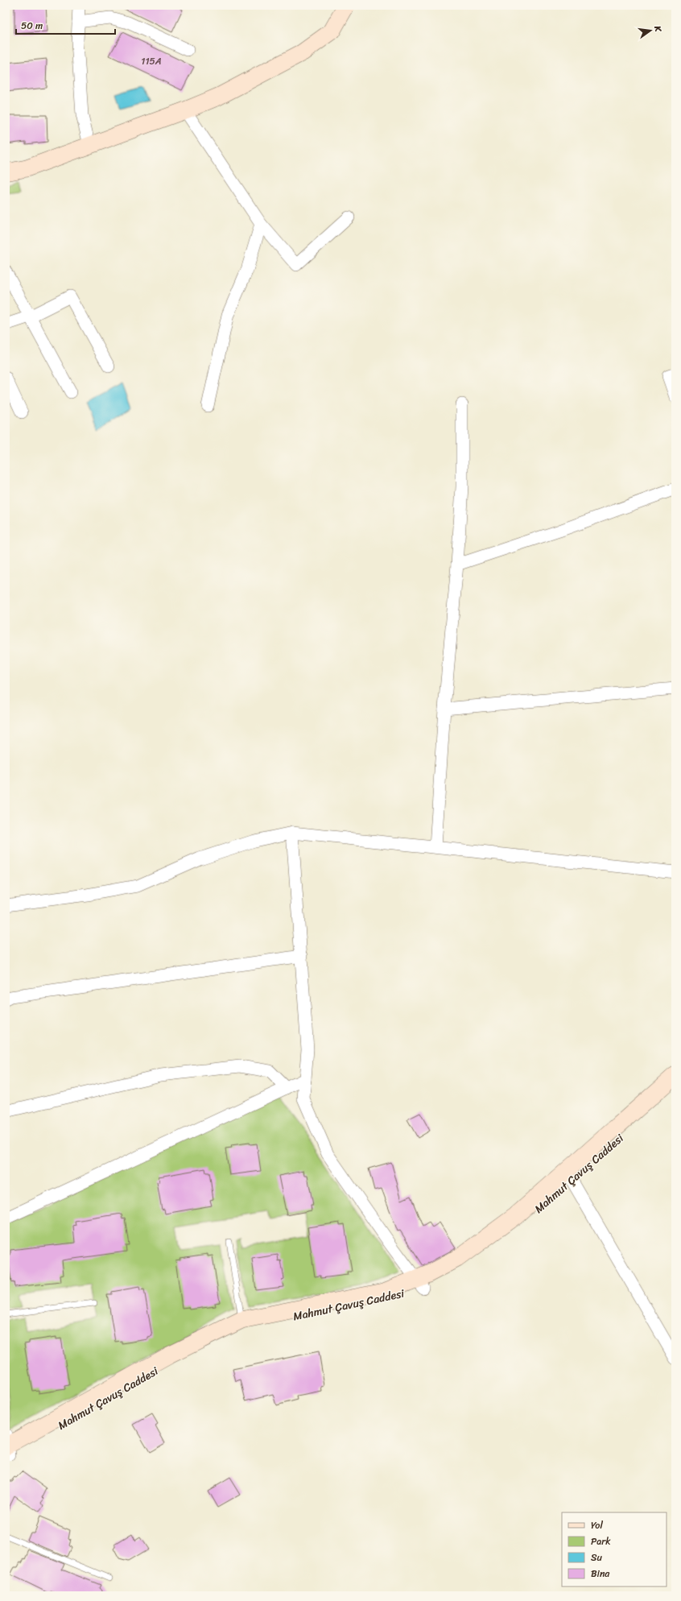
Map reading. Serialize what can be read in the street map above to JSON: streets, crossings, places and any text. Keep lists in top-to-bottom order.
{
  "streets": {
    "main road": ["Mahmut Çavuş Caddesi"]
  },
  "house_numbers": ["115A"],
  "legend": [
    "Yol",
    "Park",
    "Su",
    "Bina"
  ],
  "scale_bar": "50 m",
  "north": "right"
}
